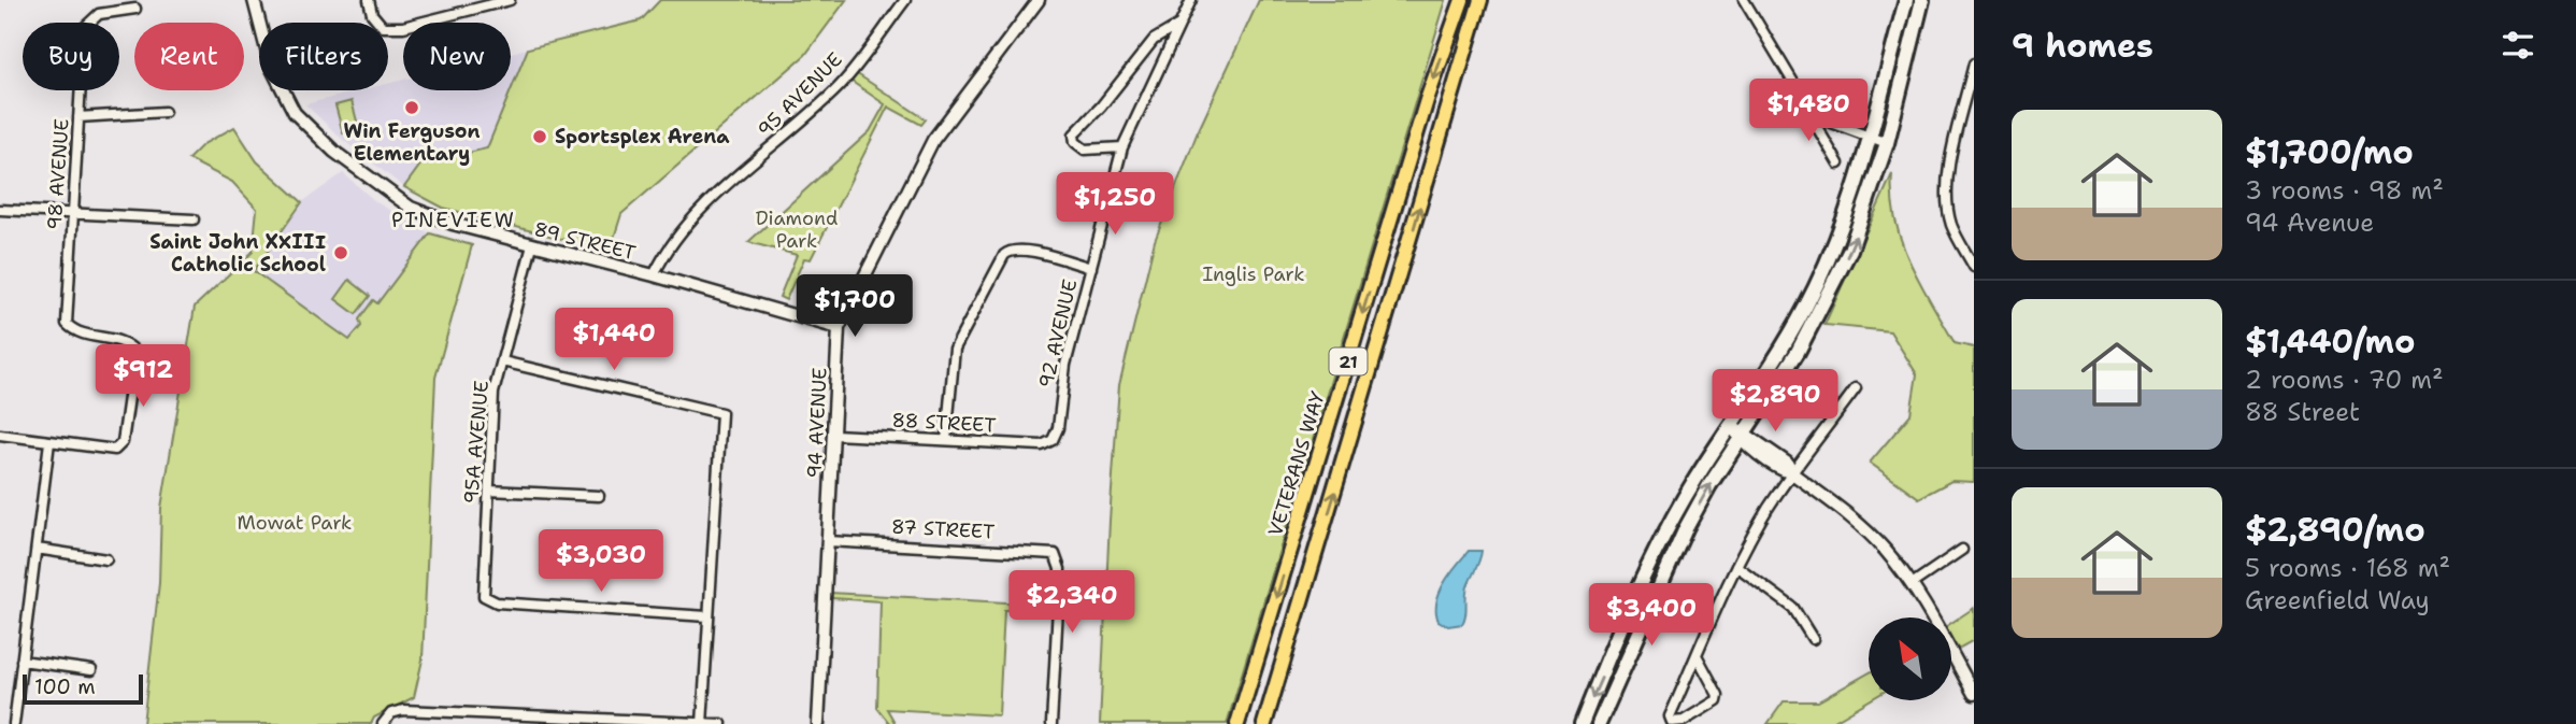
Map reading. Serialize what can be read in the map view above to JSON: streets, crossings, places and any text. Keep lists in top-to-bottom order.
{
  "streets": {
    "main road": ["21", "VETERANS WAY"],
    "street": [
      "95 AVENUE",
      "98 AVENUE",
      "89 STREET",
      "92 AVENUE",
      "94 AVENUE",
      "88 STREET",
      "95A AVENUE",
      "87 STREET"
    ]
  },
  "crossings": [
    ["95 AVENUE", "89 STREET"],
    ["89 STREET", "94 AVENUE"],
    ["89 STREET", "95A AVENUE"],
    ["92 AVENUE", "88 STREET"],
    ["94 AVENUE", "88 STREET"],
    ["94 AVENUE", "87 STREET"]
  ],
  "districts": ["PINEVIEW"],
  "parks": ["Diamond Park", "Inglis Park", "Mowat Park"],
  "places": ["Win Ferguson Elementary", "Sportsplex Arena", "Saint John XXIII Catholic School"],
  "scale_bar": "100 m",
  "north": "top left",
  "page": {
    "heading": "9 homes",
    "chip": [
      "Buy",
      "Rent",
      "Filters",
      "New"
    ],
    "price": [
      "$1,480",
      "$1,250",
      "$1,700",
      "$1,440",
      "$912",
      "$2,890",
      "$3,030",
      "$2,340",
      "$3,400"
    ],
    "list": [
      {
        "name": "$1,700/mo",
        "note": "3 rooms · 98 m² · 94 Avenue"
      },
      {
        "name": "$1,440/mo",
        "note": "2 rooms · 70 m² · 88 Street"
      },
      {
        "name": "$2,890/mo",
        "note": "5 rooms · 168 m² · Greenfield Way"
      }
    ],
    "scale": "100 m"
  }
}
